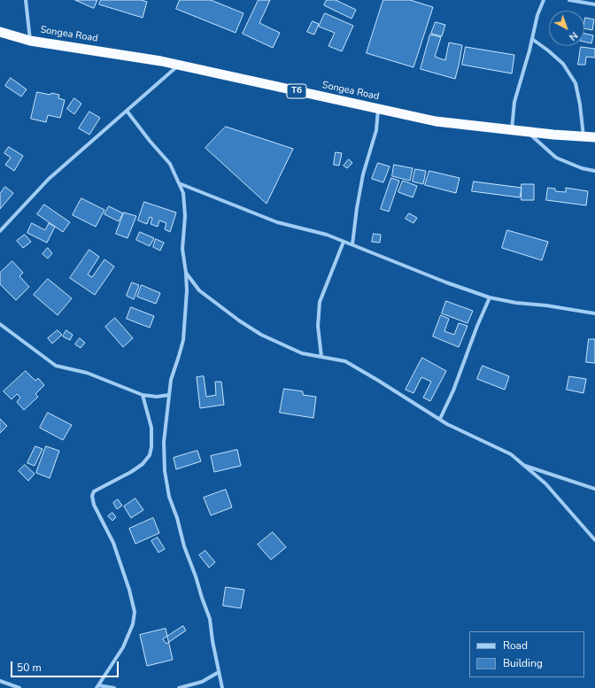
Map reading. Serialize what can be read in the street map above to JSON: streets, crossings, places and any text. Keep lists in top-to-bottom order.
{
  "streets": {
    "highway": ["Songea Road", "T6"]
  },
  "legend": ["Road", "Building"],
  "scale_bar": "50 m",
  "north": "bottom right"
}
